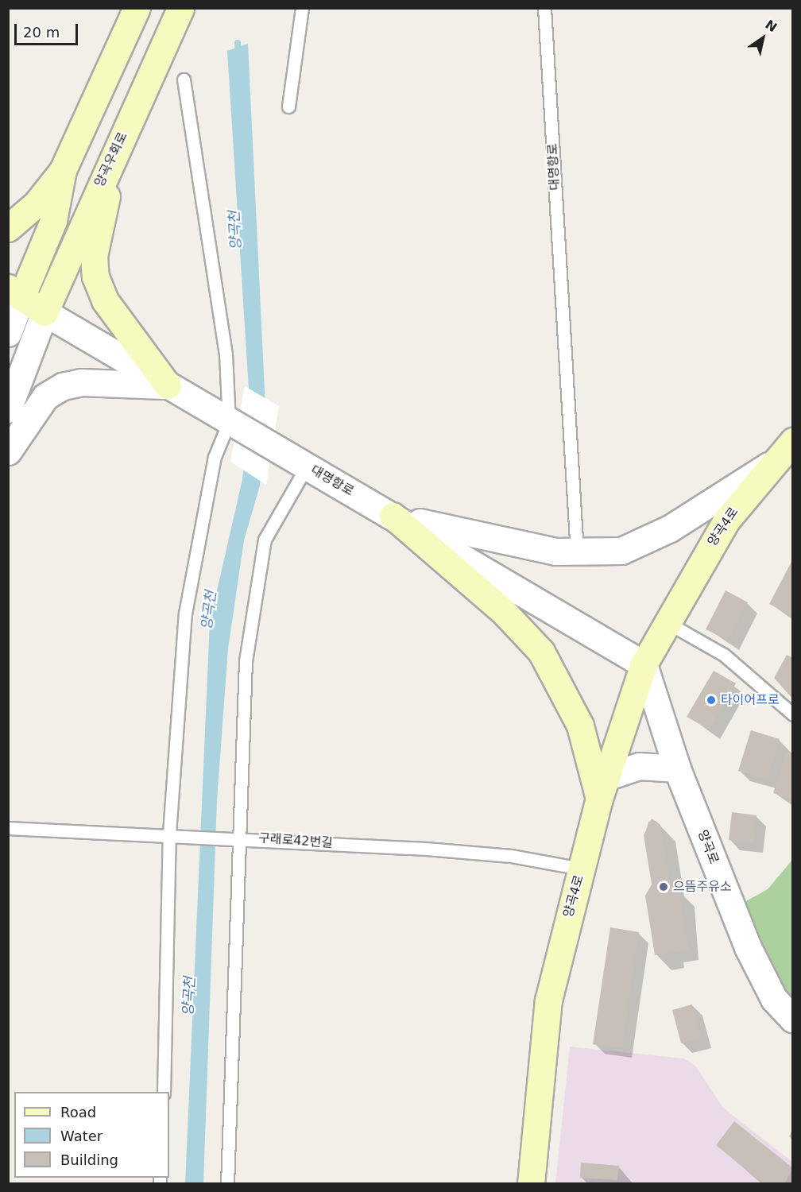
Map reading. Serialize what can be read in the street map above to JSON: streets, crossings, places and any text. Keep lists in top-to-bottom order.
{
  "streets": {
    "main road": ["양곡우회로", "대명항로", "양곡4로"],
    "street": ["양곡로"],
    "lane": ["구래로42번길"]
  },
  "crossings": [
    ["양곡우회로", "대명항로"],
    ["대명항로", "양곡4로"],
    ["대명항로", "양곡로"],
    ["양곡4로", "구래로42번길"],
    ["양곡4로", "양곡로"]
  ],
  "water": ["양곡천"],
  "places": ["타이어프로", "으뜸주유소"],
  "legend": ["Road", "Water", "Building"],
  "scale_bar": "20 m",
  "north": "top right"
}
